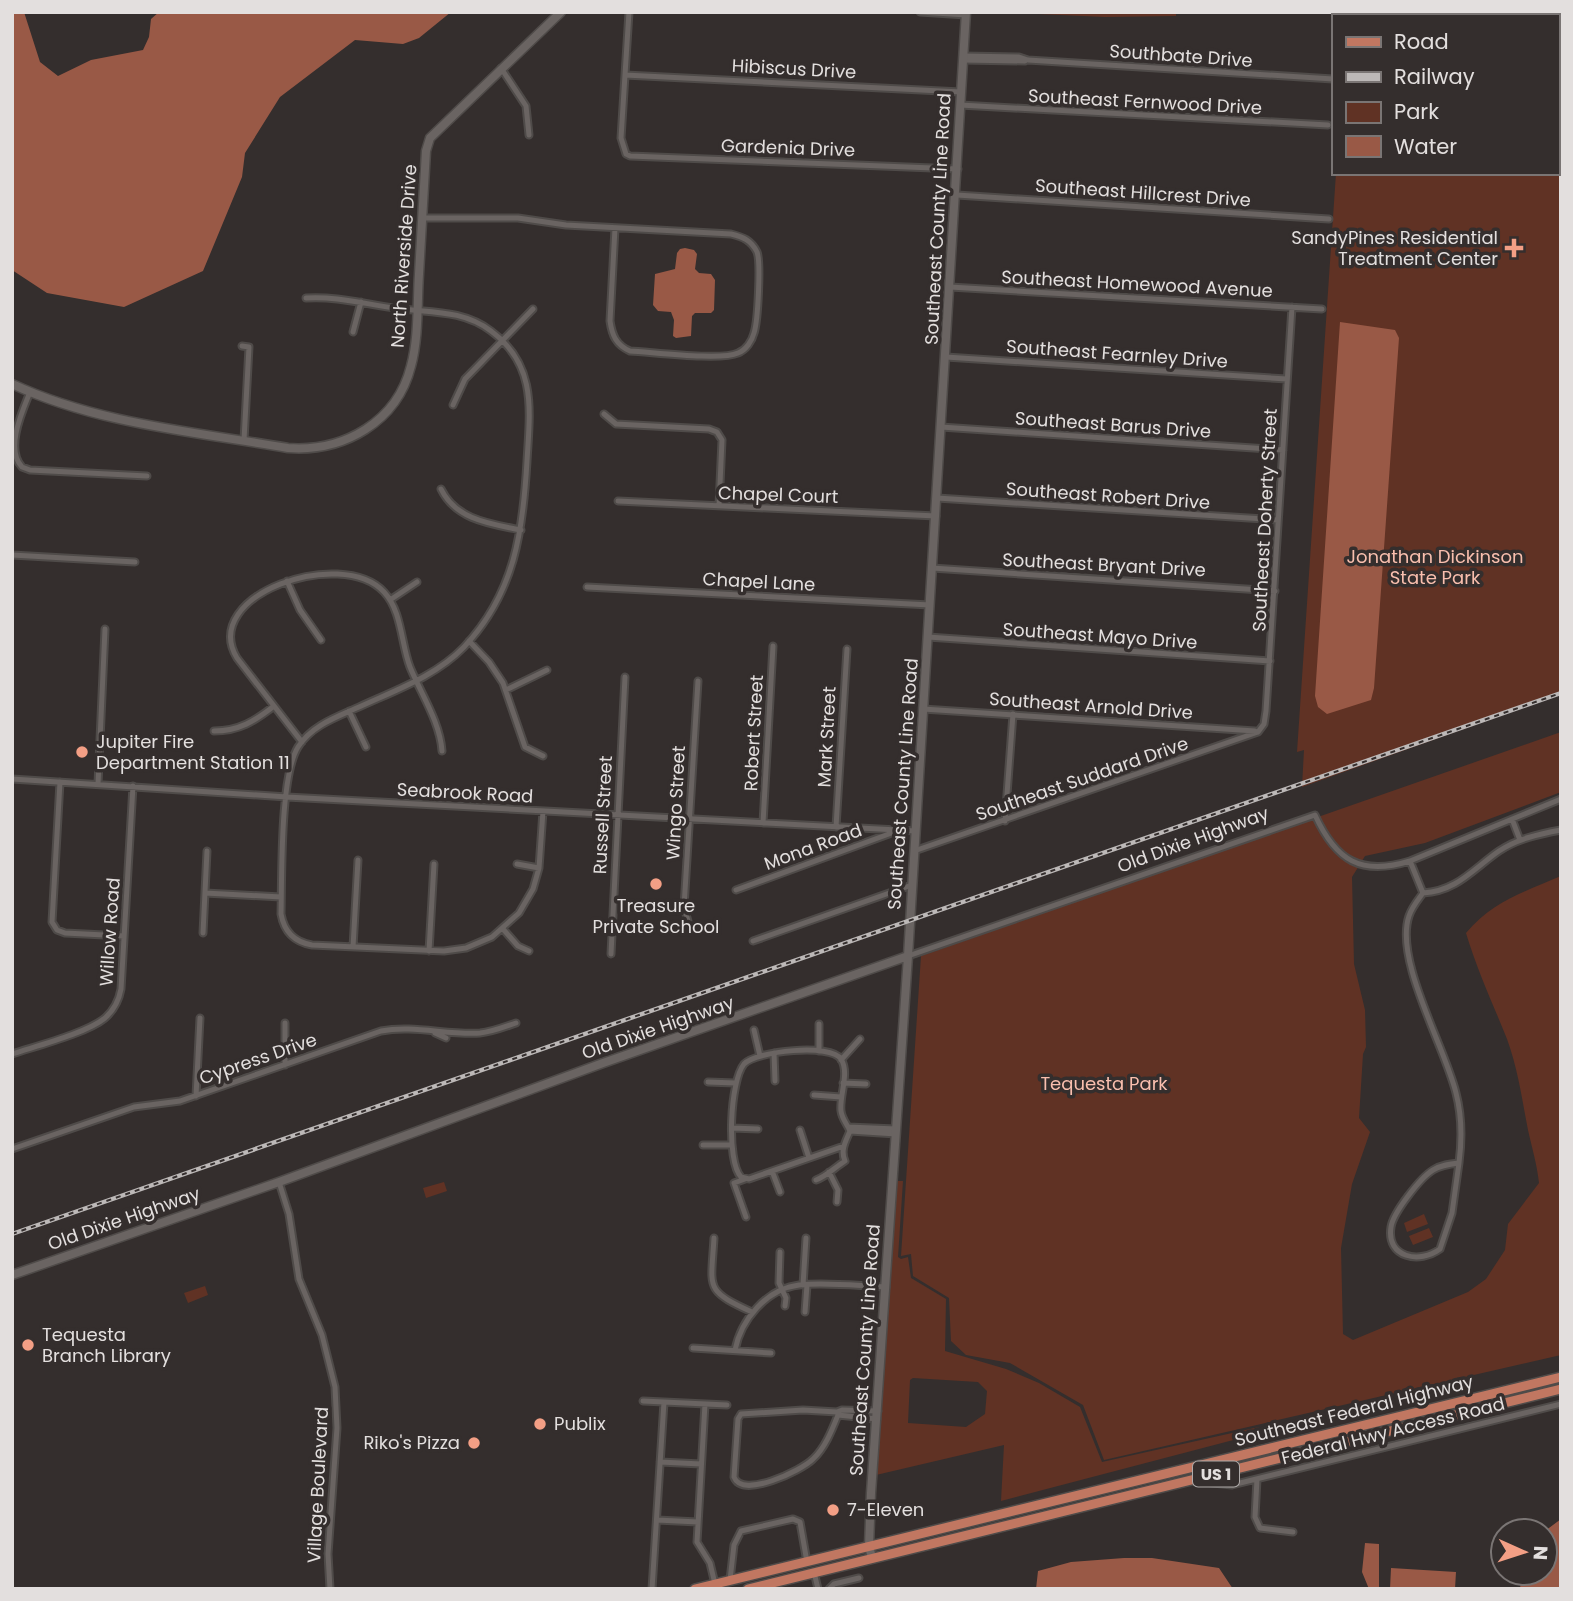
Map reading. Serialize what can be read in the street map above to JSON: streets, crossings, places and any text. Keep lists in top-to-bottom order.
{
  "streets": {
    "main road": ["Southeast Federal Highway", "US 1"],
    "street": [
      "Southbate Drive",
      "Hibiscus Drive",
      "Southeast Fernwood Drive",
      "Gardenia Drive",
      "Southeast Hillcrest Drive",
      "Southeast County Line Road",
      "North Riverside Drive",
      "Southeast Homewood Avenue",
      "Southeast Fearnley Drive",
      "Southeast Barus Drive",
      "Chapel Court",
      "Southeast Robert Drive",
      "Southeast Doherty Street",
      "Southeast Bryant Drive",
      "Chapel Lane",
      "Southeast Mayo Drive",
      "Southeast Arnold Drive",
      "Robert Street",
      "Mark Street",
      "Southeast Suddard Drive",
      "Seabrook Road",
      "Wingo Street",
      "Russell Street",
      "Old Dixie Highway",
      "Mona Road",
      "Willow Road",
      "Cypress Drive",
      "Federal Hwy Access Road",
      "Village Boulevard"
    ]
  },
  "crossings": [
    ["Southbate Drive", "Southeast County Line Road"],
    ["Hibiscus Drive", "Gardenia Drive"],
    ["Hibiscus Drive", "Southeast County Line Road"],
    ["Southeast Fernwood Drive", "Southeast County Line Road"],
    ["Gardenia Drive", "Southeast County Line Road"],
    ["Southeast Hillcrest Drive", "Southeast County Line Road"],
    ["Southeast County Line Road", "Southeast Homewood Avenue"],
    ["Southeast County Line Road", "Southeast Fearnley Drive"],
    ["Southeast County Line Road", "Southeast Barus Drive"],
    ["Southeast County Line Road", "Chapel Court"],
    ["Southeast County Line Road", "Southeast Robert Drive"],
    ["Southeast County Line Road", "Southeast Bryant Drive"],
    ["Southeast County Line Road", "Chapel Lane"],
    ["Southeast County Line Road", "Southeast Mayo Drive"],
    ["Southeast County Line Road", "Southeast Arnold Drive"],
    ["Southeast County Line Road", "Southeast Suddard Drive"],
    ["Southeast County Line Road", "Seabrook Road"],
    ["Southeast County Line Road", "Old Dixie Highway"],
    ["Southeast County Line Road", "Southeast Federal Highway"],
    ["Southeast County Line Road", "US 1"],
    ["Southeast Homewood Avenue", "Southeast Doherty Street"],
    ["Southeast Fearnley Drive", "Southeast Doherty Street"],
    ["Southeast Barus Drive", "Southeast Doherty Street"],
    ["Southeast Robert Drive", "Southeast Doherty Street"],
    ["Southeast Doherty Street", "Southeast Bryant Drive"],
    ["Southeast Doherty Street", "Southeast Mayo Drive"],
    ["Southeast Doherty Street", "Southeast Arnold Drive"],
    ["Southeast Doherty Street", "Southeast Suddard Drive"],
    ["Southeast Arnold Drive", "Southeast Suddard Drive"],
    ["Robert Street", "Seabrook Road"],
    ["Mark Street", "Seabrook Road"],
    ["Seabrook Road", "Wingo Street"],
    ["Seabrook Road", "Russell Street"],
    ["Seabrook Road", "Mona Road"],
    ["Seabrook Road", "Willow Road"],
    ["Old Dixie Highway", "Village Boulevard"],
    ["Southeast Federal Highway", "Federal Hwy Access Road"],
    ["Southeast Federal Highway", "US 1"]
  ],
  "parks": ["Jonathan Dickinson State Park", "Tequesta Park"],
  "places": {
    "health": ["SandyPines Residential Treatment Center"],
    "other": [
      "Jupiter Fire Department Station 11",
      "Treasure Private School",
      "Tequesta Branch Library",
      "Publix",
      "Riko's Pizza",
      "7-Eleven"
    ]
  },
  "legend": [
    "Road",
    "Railway",
    "Park",
    "Water"
  ],
  "north": "right"
}
